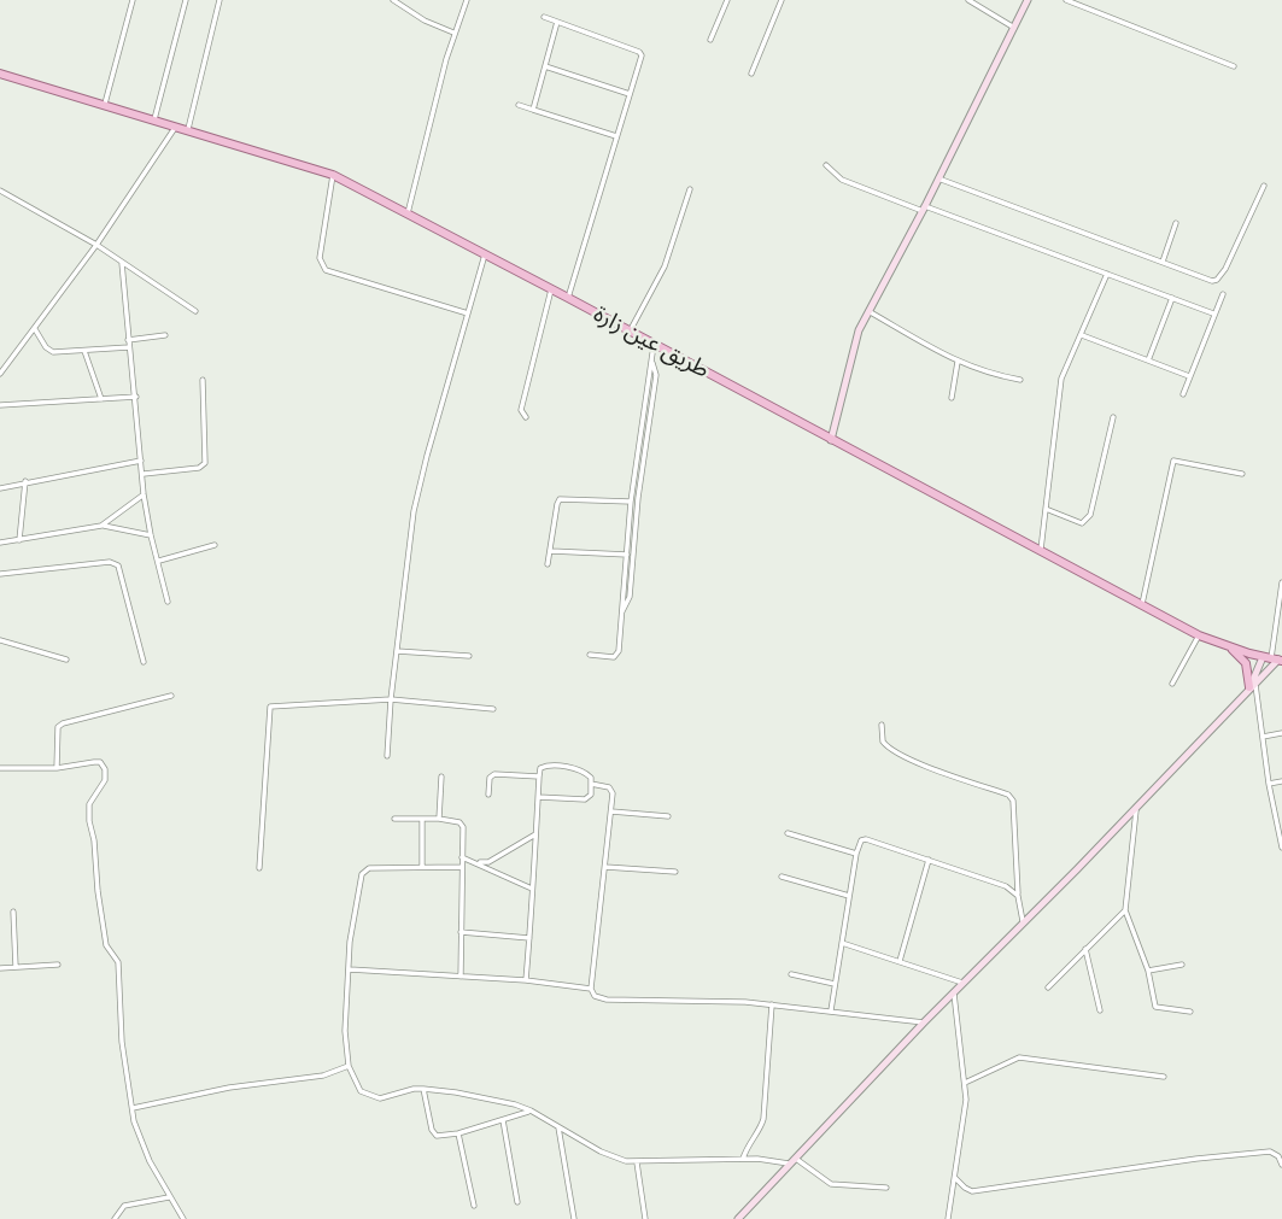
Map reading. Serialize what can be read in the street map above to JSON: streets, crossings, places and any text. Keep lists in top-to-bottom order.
{
  "streets": {
    "main road": ["طريق عين زارة"]
  }
}
